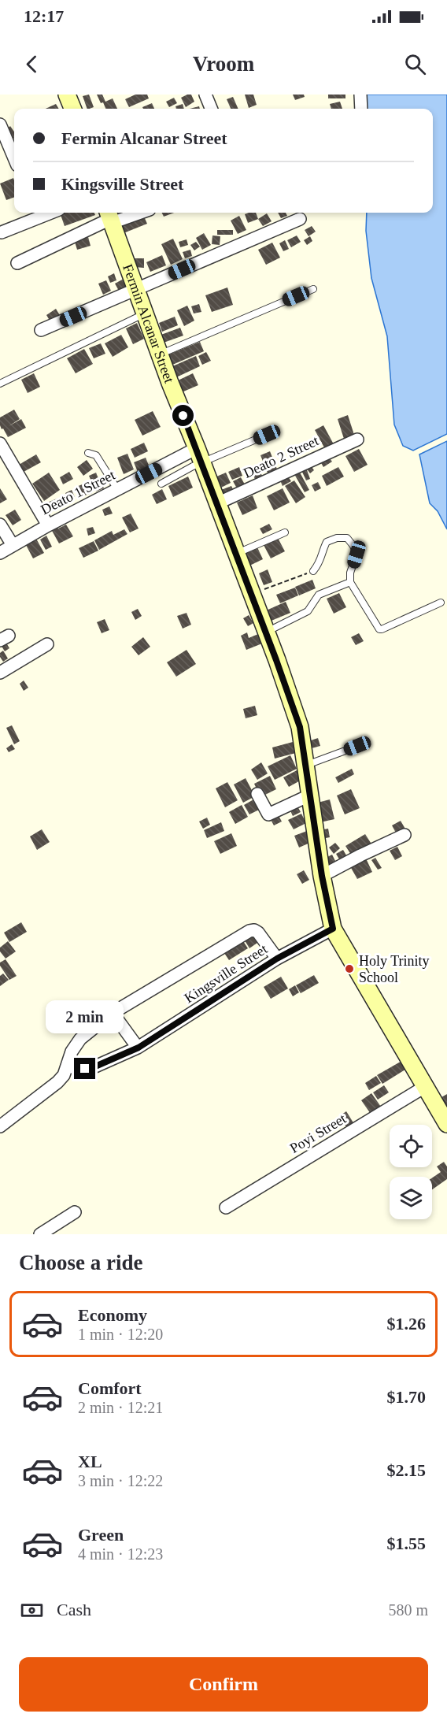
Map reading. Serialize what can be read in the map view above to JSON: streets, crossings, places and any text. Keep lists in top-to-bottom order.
{
  "streets": {
    "main road": ["Fermin Alcanar Street"],
    "street": [
      "Deato 2 Street",
      "Deato 1 Street",
      "Kingsville Street",
      "Poyi Street"
    ]
  },
  "crossings": [
    ["Fermin Alcanar Street", "Deato 2 Street"],
    ["Fermin Alcanar Street", "Deato 1 Street"],
    ["Fermin Alcanar Street", "Kingsville Street"],
    ["Fermin Alcanar Street", "Poyi Street"]
  ],
  "places": ["Holy Trinity School"],
  "page": {
    "status": "12:17",
    "header": "Vroom",
    "banner": ["Fermin Alcanar Street", "Kingsville Street"],
    "bubble": "2 min",
    "heading": "Choose a ride",
    "list": [
      {
        "name": "Economy",
        "note": "1 min · 12:20",
        "value": "$1.26"
      },
      {
        "name": "Comfort",
        "note": "2 min · 12:21",
        "value": "$1.70"
      },
      {
        "name": "XL",
        "note": "3 min · 12:22",
        "value": "$2.15"
      },
      {
        "name": "Green",
        "note": "4 min · 12:23",
        "value": "$1.55"
      }
    ],
    "pay": ["Cash", "580 m"],
    "buttons": "Confirm"
  }
}
